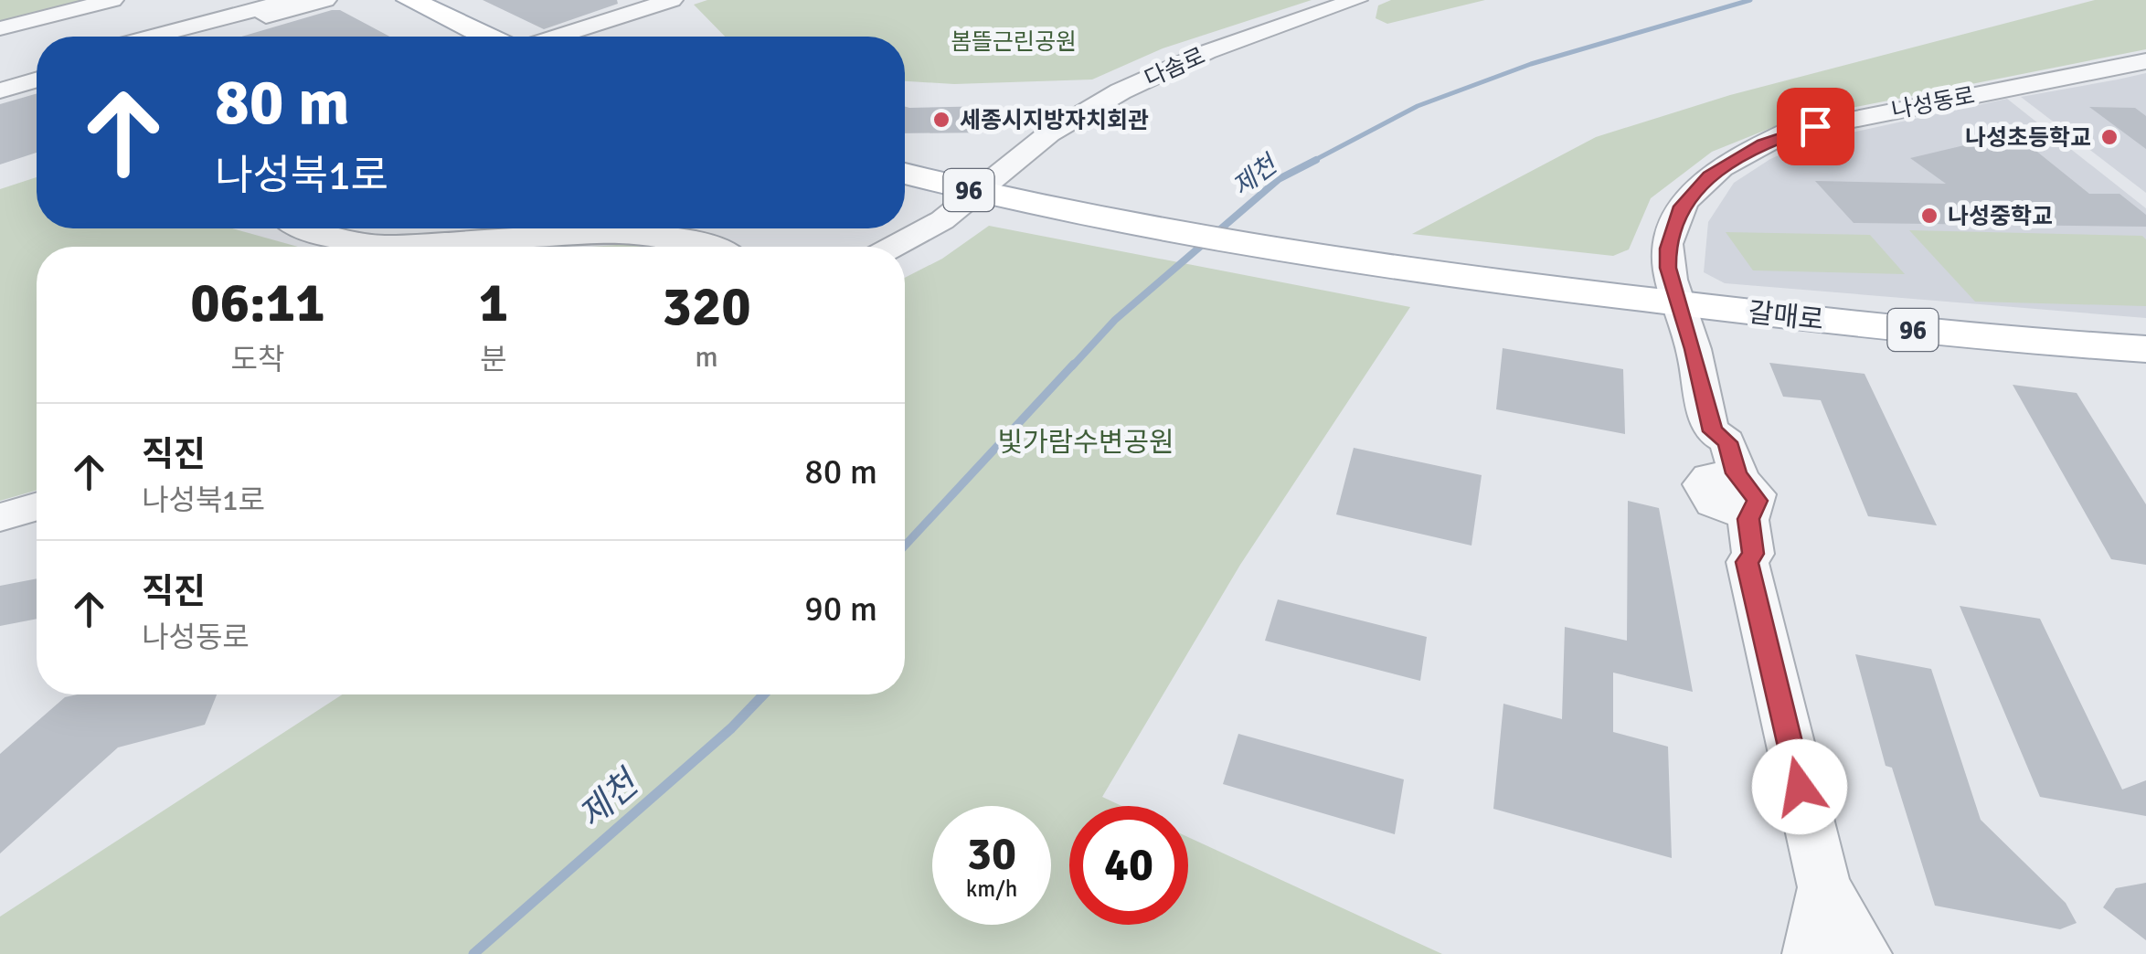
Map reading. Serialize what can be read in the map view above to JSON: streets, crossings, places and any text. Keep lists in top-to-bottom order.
{
  "streets": {
    "main road": ["96", "갈매로"],
    "street": ["다솜로", "나성동로"]
  },
  "crossings": [
    ["다솜로", "96"],
    ["다솜로", "갈매로"],
    ["나성동로", "갈매로"],
    ["96", "갈매로"]
  ],
  "water": ["제천"],
  "parks": ["봄뜰근린공원", "빛가람수변공원"],
  "places": ["세종시지방자치회관", "나성초등학교", "나성중학교"],
  "page": {
    "turn": ["80 m", "나성북1로"],
    "eta": [
      "06:11",
      "도착",
      "1",
      "분",
      "320",
      "m"
    ],
    "list": [
      {
        "name": "직진",
        "note": "나성북1로",
        "value": "80 m"
      },
      {
        "name": "직진",
        "note": "나성동로",
        "value": "90 m"
      }
    ],
    "speed": "30 km/h",
    "limit": "40"
  }
}
